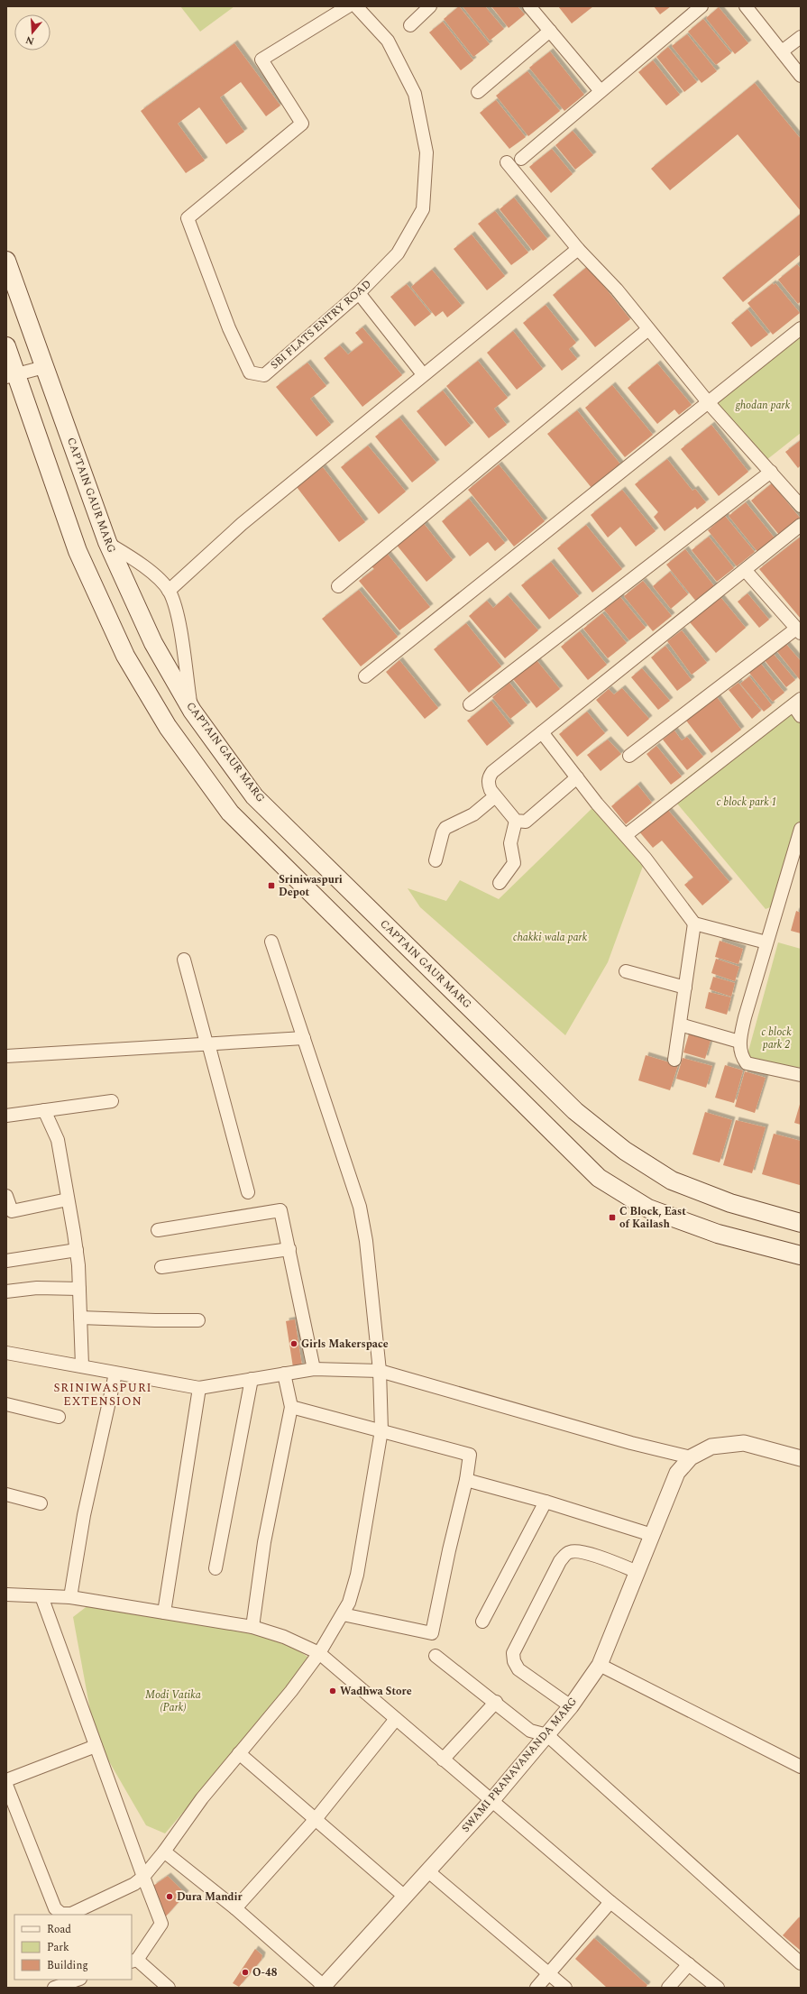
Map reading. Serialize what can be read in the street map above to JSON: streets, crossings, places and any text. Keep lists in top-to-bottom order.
{
  "streets": {
    "main road": ["CAPTAIN GAUR MARG"],
    "street": ["SBI FLATS ENTRY ROAD", "SWAMI PRANAVANANDA MARG"]
  },
  "districts": ["SRINIWASPURI EXTENSION"],
  "parks": [
    "ghodan park",
    "c block park 1",
    "chakki wala park",
    "c block park 2",
    "Modi Vatika (Park)"
  ],
  "places": {
    "transit": ["Sriniwaspuri Depot", "C Block, East of Kailash"],
    "other": [
      "Girls Makerspace",
      "Wadhwa Store",
      "Dura Mandir",
      "O-48"
    ]
  },
  "legend": ["Road", "Park", "Building"],
  "north": "bottom"
}
